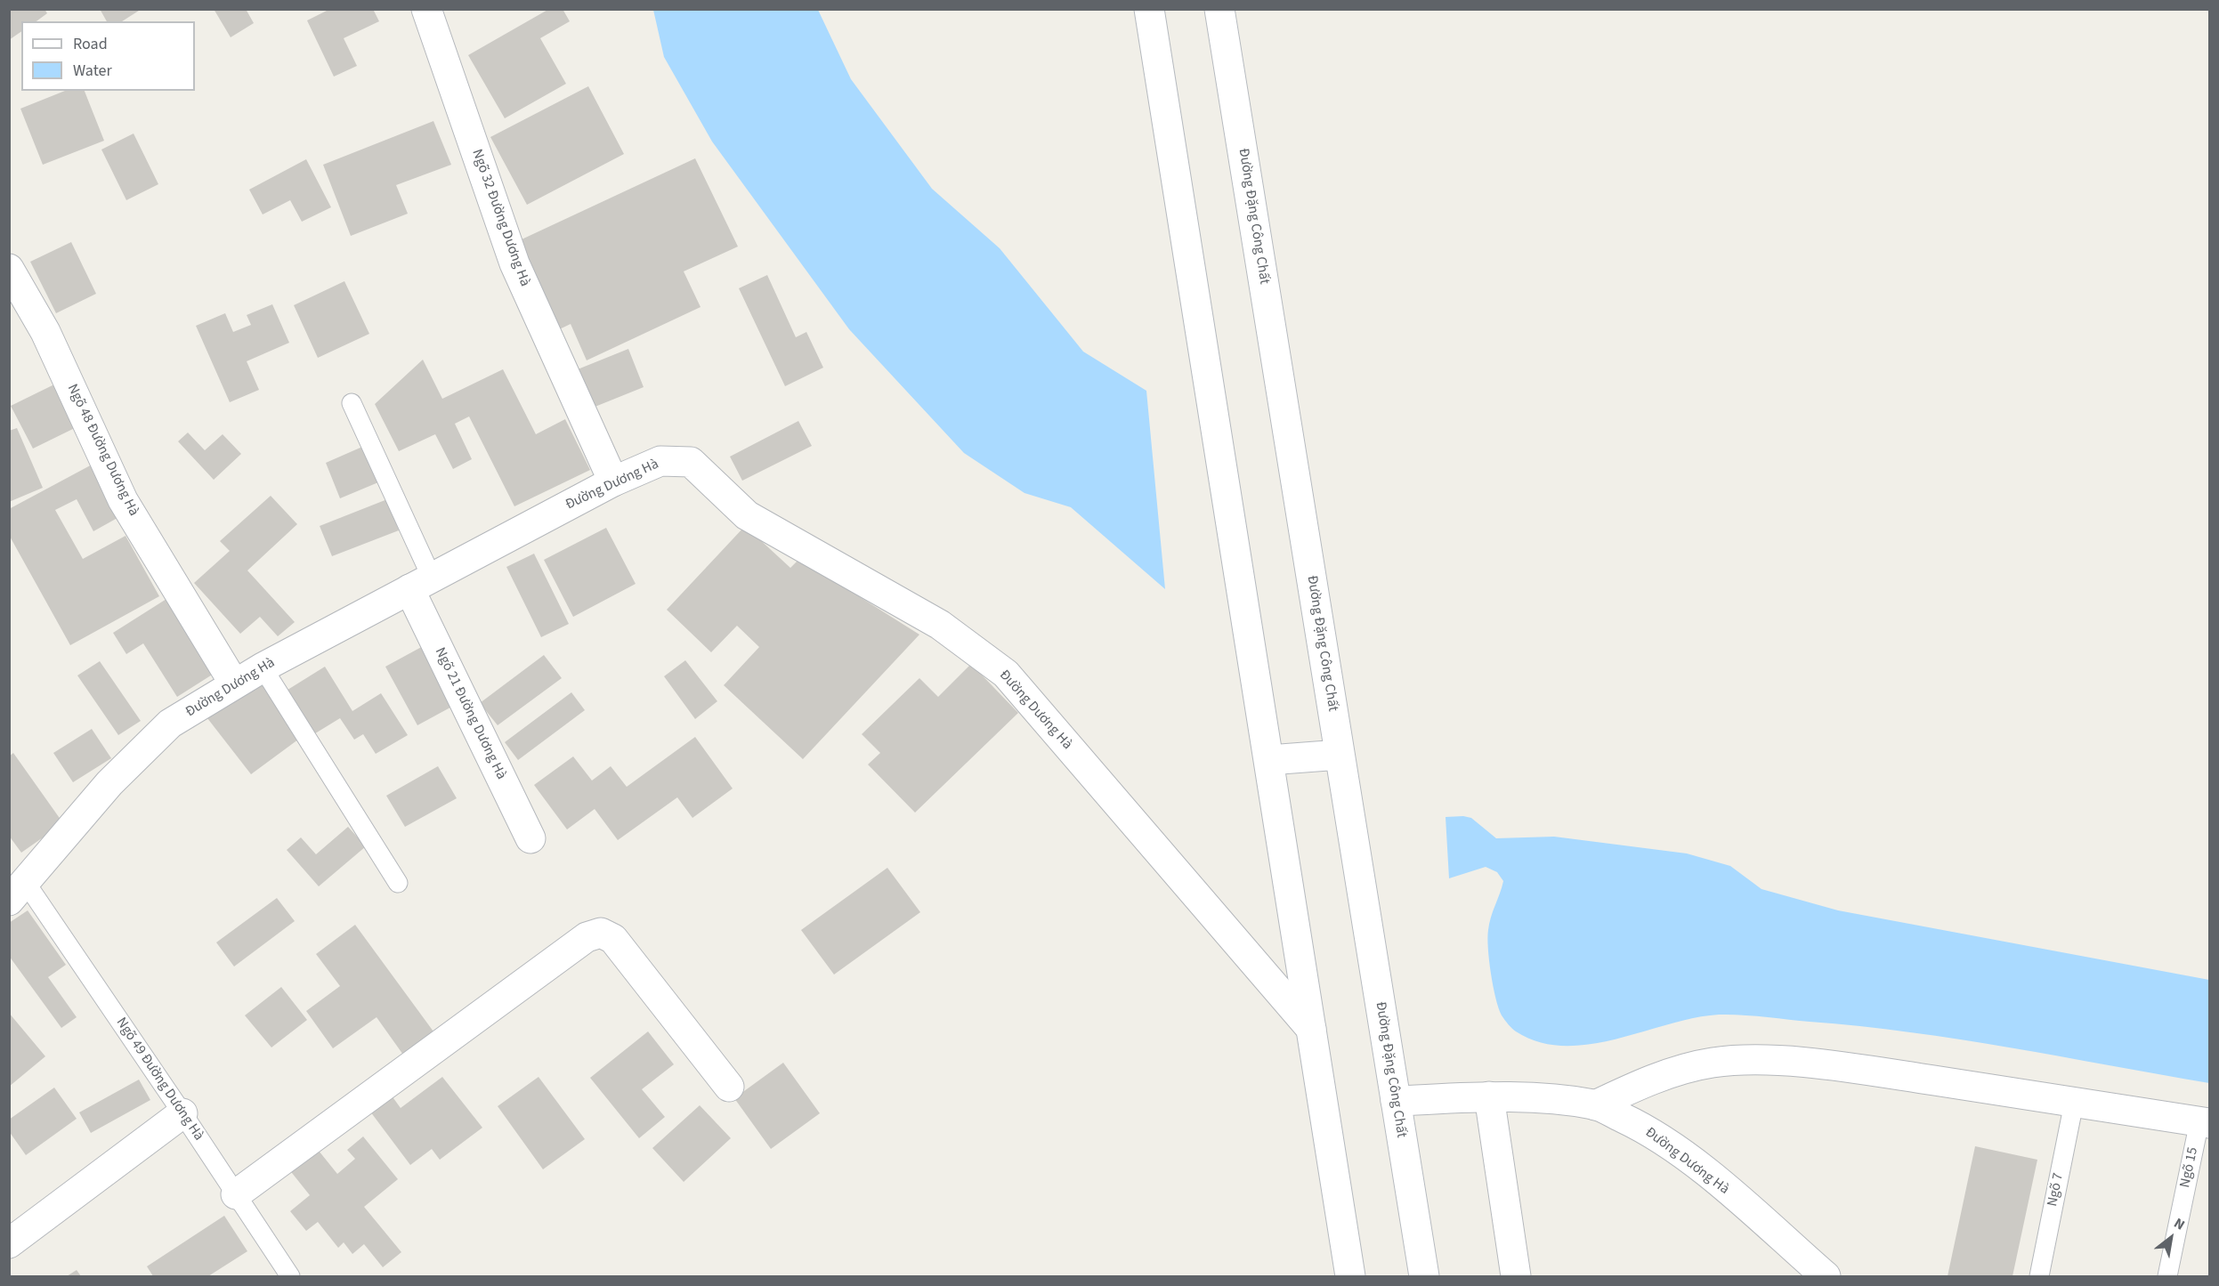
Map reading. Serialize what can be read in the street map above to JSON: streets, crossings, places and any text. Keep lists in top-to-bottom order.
{
  "streets": {
    "street": [
      "Đường Đặng Công Chất",
      "Ngõ 32 Đường Dương Hà",
      "Ngõ 48 Đường Dương Hà",
      "Đường Dương Hà",
      "Ngõ 21 Đường Dương Hà"
    ],
    "lane": ["Ngõ 49 Đường Dương Hà", "Ngõ 15", "Ngõ 7"]
  },
  "crossings": [
    ["Đường Đặng Công Chất", "Đường Dương Hà"],
    ["Ngõ 32 Đường Dương Hà", "Đường Dương Hà"],
    ["Ngõ 48 Đường Dương Hà", "Đường Dương Hà"],
    ["Đường Dương Hà", "Ngõ 21 Đường Dương Hà"],
    ["Đường Dương Hà", "Ngõ 49 Đường Dương Hà"]
  ],
  "legend": ["Road", "Water"],
  "north": "top right"
}
